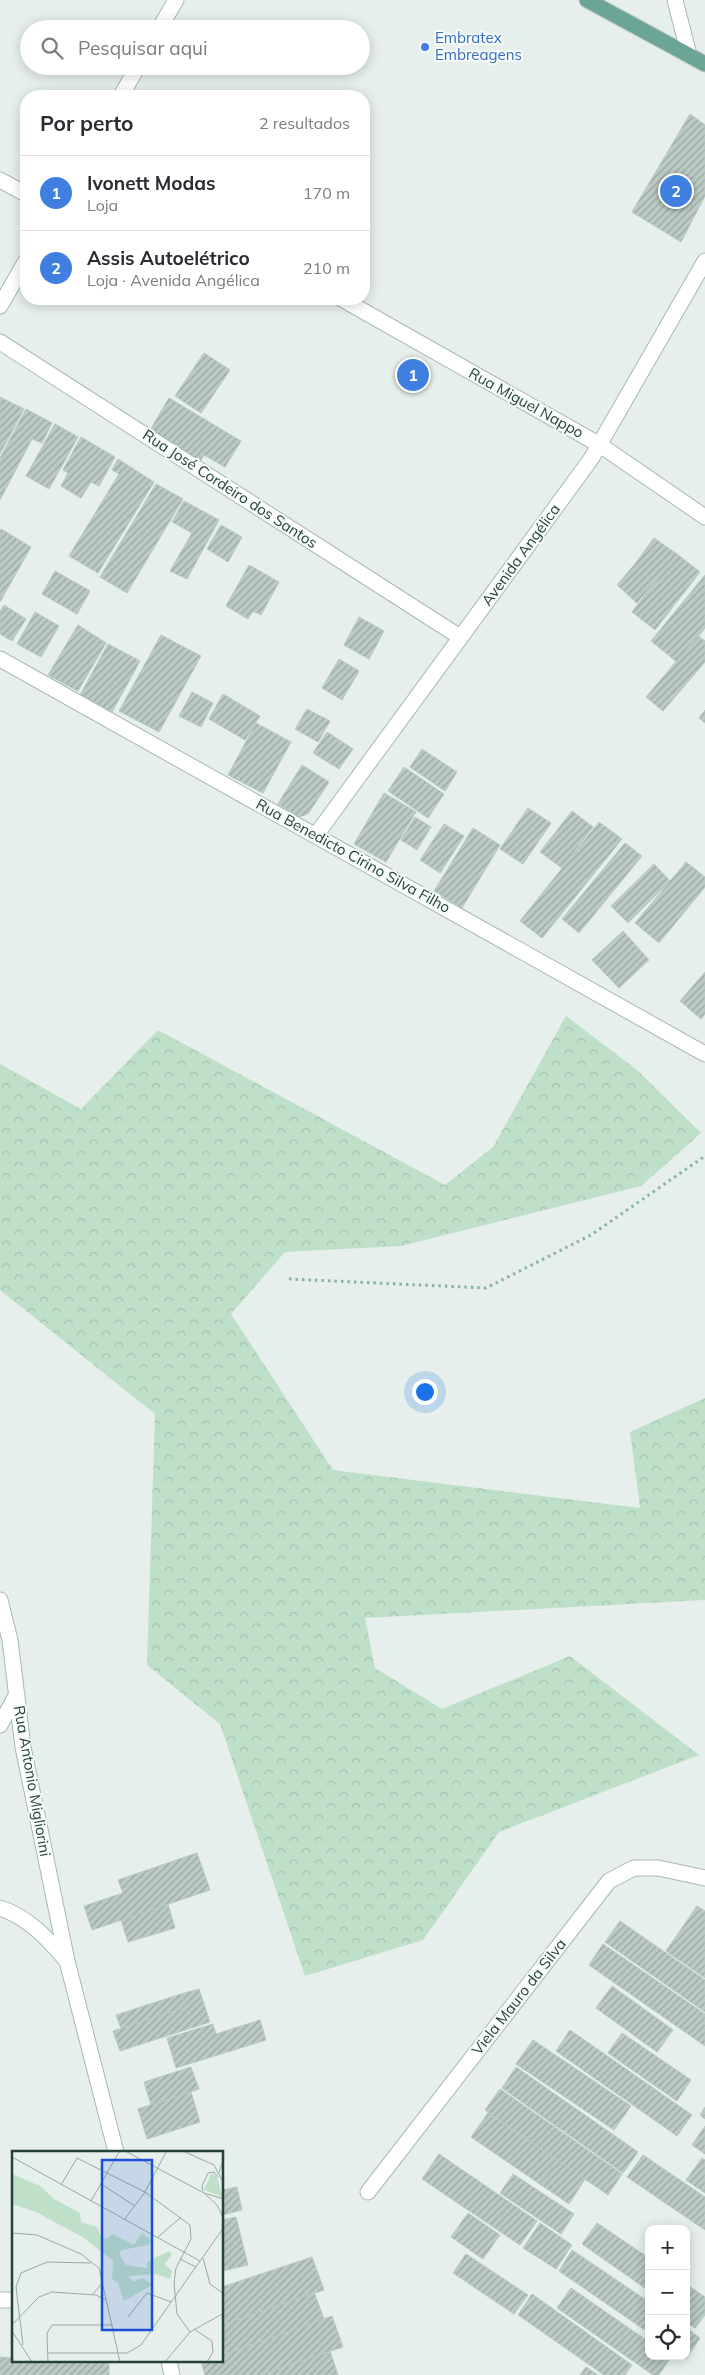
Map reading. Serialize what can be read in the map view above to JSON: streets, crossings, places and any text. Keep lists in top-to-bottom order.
{
  "streets": {
    "street": [
      "Rua Miguel Nappo",
      "Rua José Cordeiro dos Santos",
      "Avenida Angélica",
      "Rua Benedicto Cirino Silva Filho",
      "Rua Antonio Migliorini",
      "Viela Mauro da Silva"
    ]
  },
  "crossings": [
    ["Rua Miguel Nappo", "Avenida Angélica"],
    ["Rua José Cordeiro dos Santos", "Avenida Angélica"],
    ["Avenida Angélica", "Rua Benedicto Cirino Silva Filho"]
  ],
  "places": ["Embratex Embreagens"],
  "page": {
    "search": "Pesquisar aqui",
    "heading": ["Por perto", "2 resultados"],
    "list": [
      {
        "mark": "1",
        "name": "Ivonett Modas",
        "note": "Loja",
        "value": "170 m"
      },
      {
        "mark": "2",
        "name": "Assis Autoelétrico",
        "note": "Loja · Avenida Angélica",
        "value": "210 m"
      }
    ],
    "pins": ["2", "1"],
    "map_buttons": ["+", "−"]
  }
}
